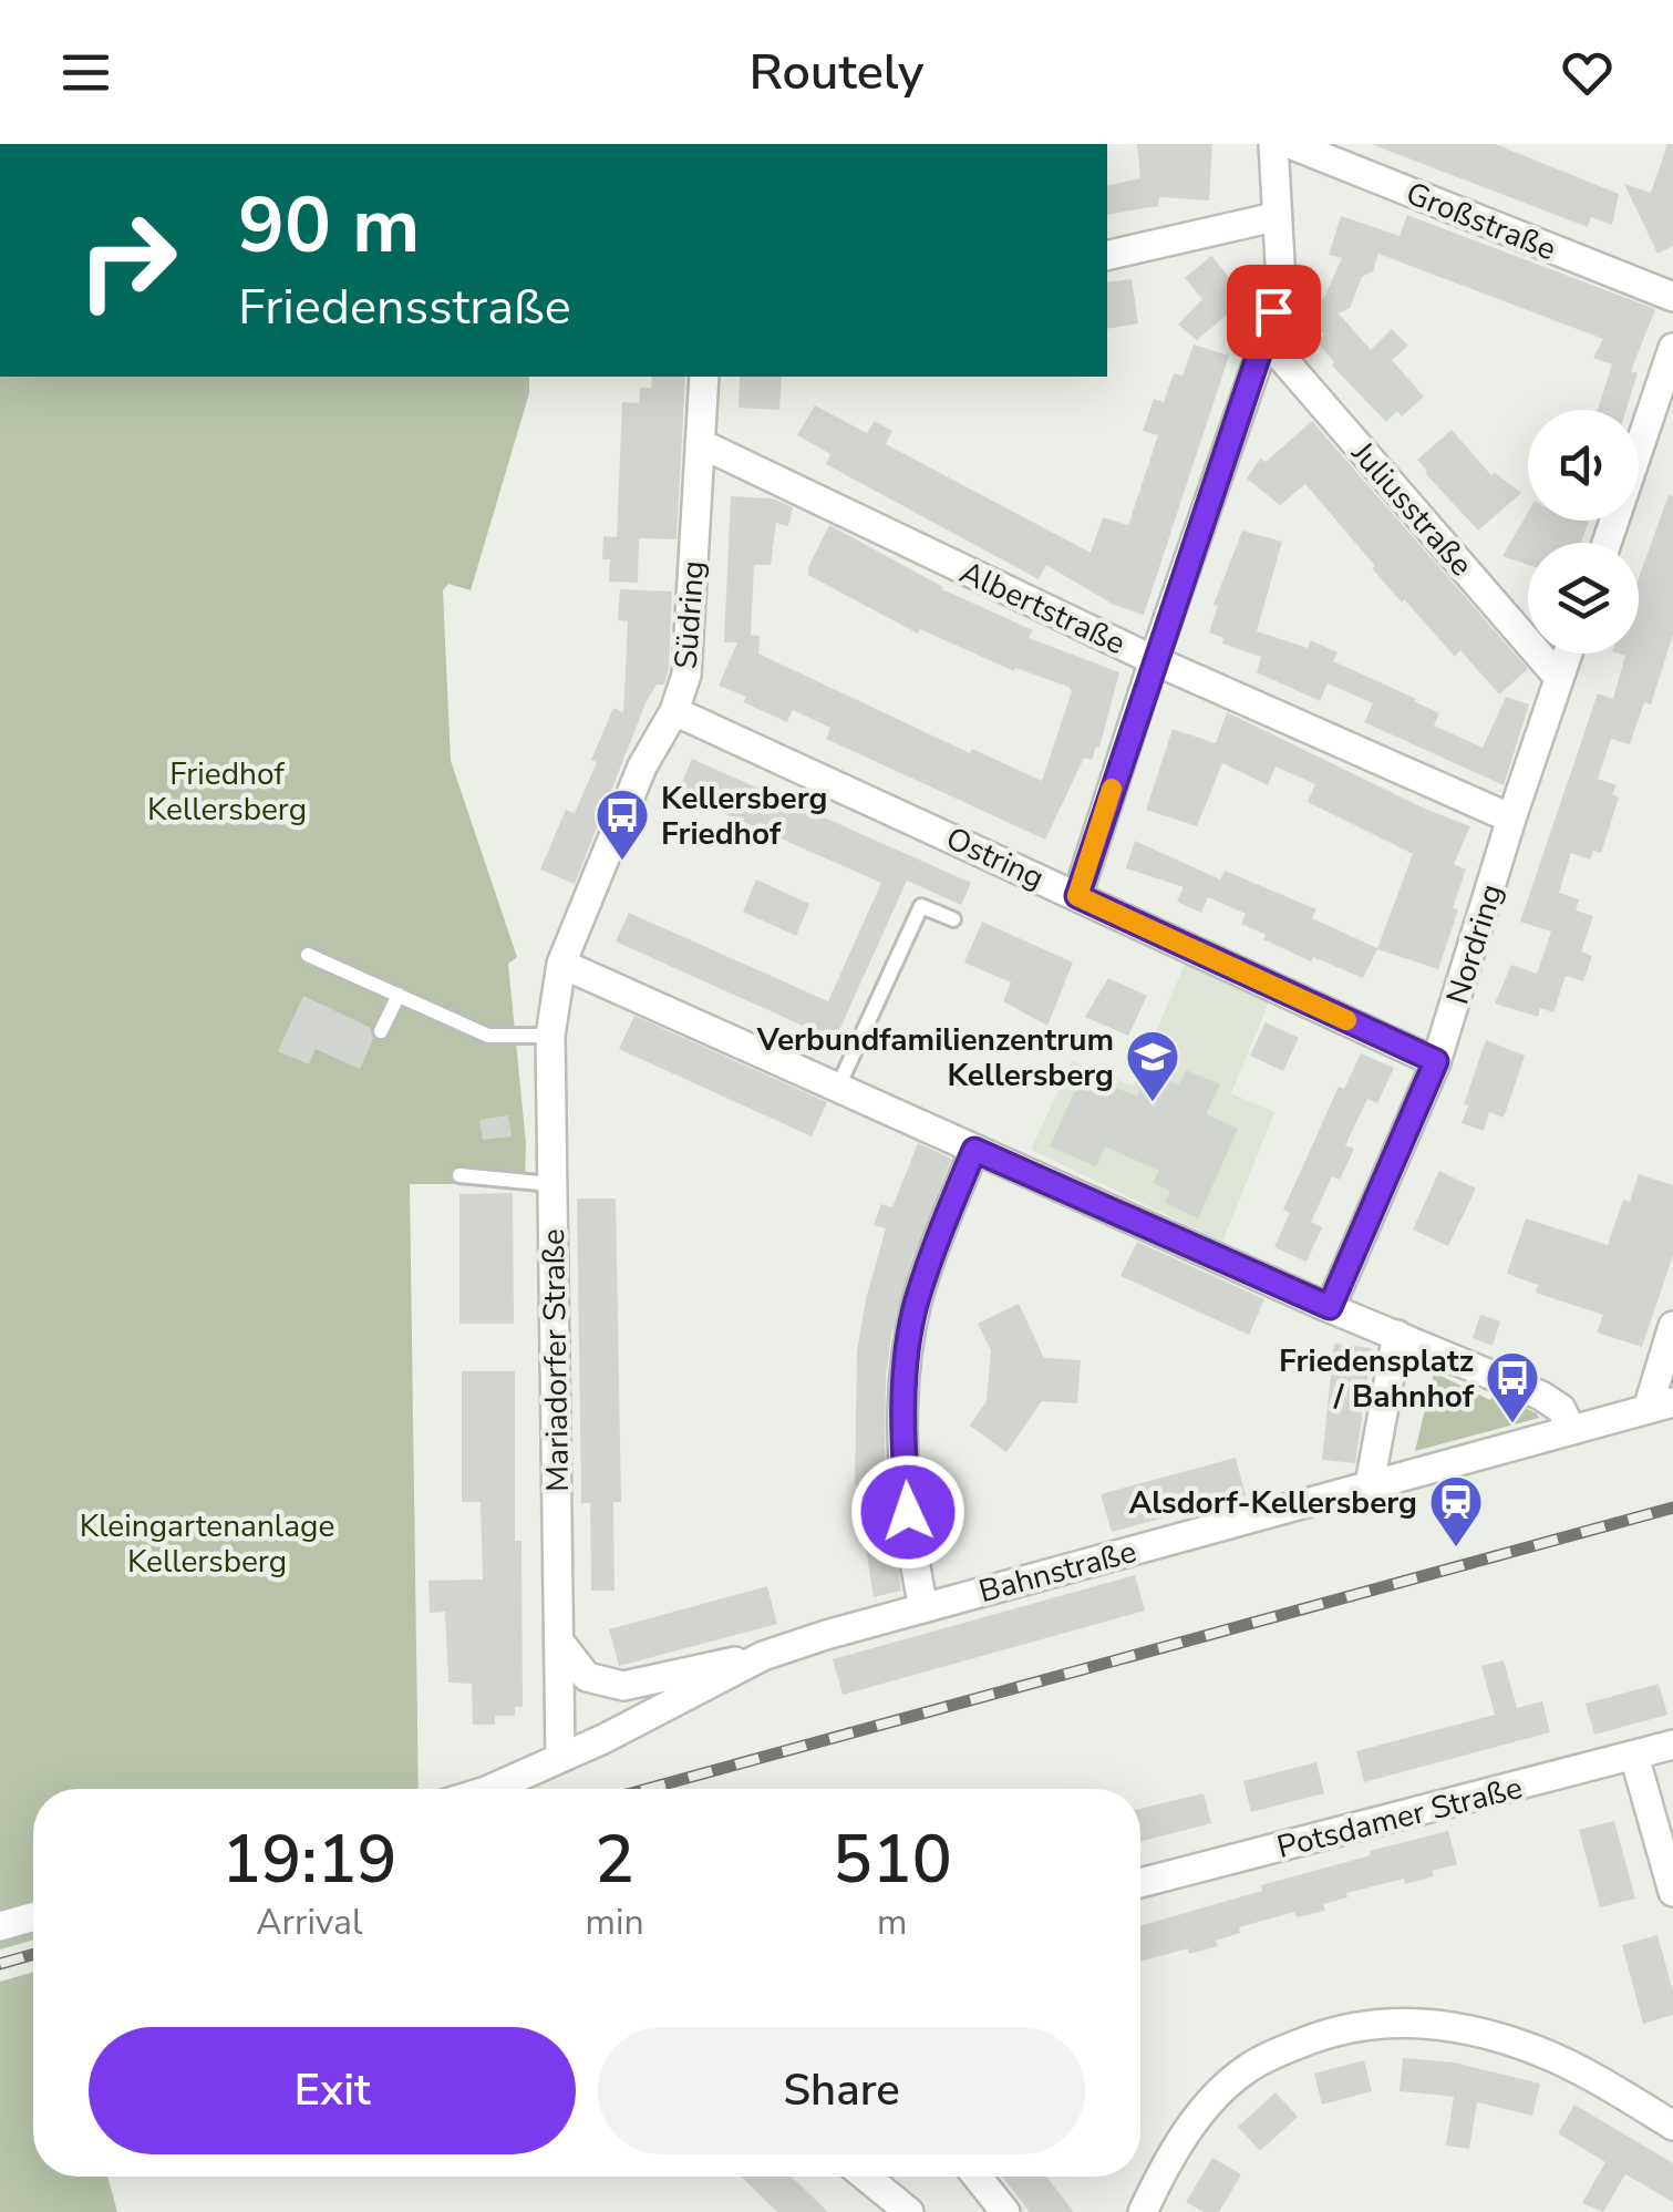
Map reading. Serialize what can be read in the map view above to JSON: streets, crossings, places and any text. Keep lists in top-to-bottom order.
{
  "streets": {
    "street": [
      "Großstraße",
      "Juliusstraße",
      "Albertstraße",
      "Südring",
      "Ostring",
      "Nordring",
      "Mariadorfer Straße",
      "Bahnstraße",
      "Potsdamer Straße"
    ]
  },
  "crossings": [
    ["Juliusstraße", "Nordring"],
    ["Albertstraße", "Südring"],
    ["Albertstraße", "Nordring"],
    ["Südring", "Ostring"],
    ["Südring", "Mariadorfer Straße"],
    ["Ostring", "Nordring"],
    ["Mariadorfer Straße", "Bahnstraße"]
  ],
  "parks": ["Friedhof Kellersberg", "Kleingartenanlage Kellersberg"],
  "places": {
    "bus stop": ["Kellersberg Friedhof", "Friedensplatz / Bahnhof"],
    "school or university": ["Verbundfamilienzentrum Kellersberg"],
    "station": ["Alsdorf-Kellersberg"]
  },
  "page": {
    "header": "Routely",
    "turn": ["90 m", "Friedensstraße"],
    "eta": [
      "19:19",
      "Arrival",
      "2",
      "min",
      "510",
      "m"
    ],
    "buttons": ["Exit", "Share"]
  }
}
